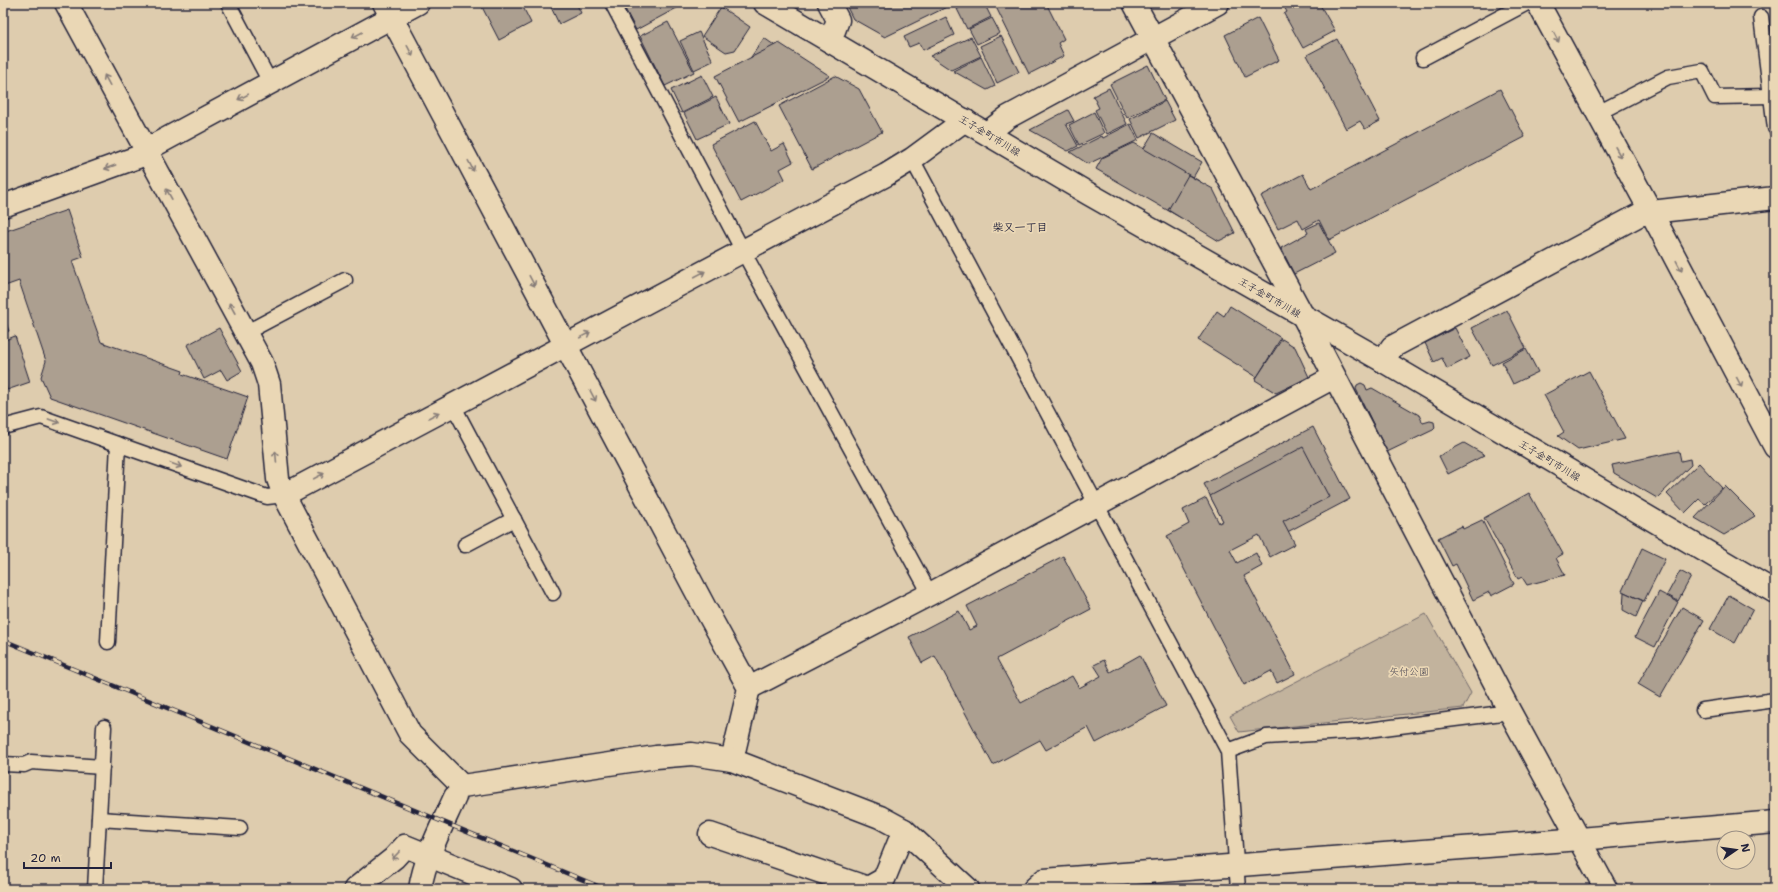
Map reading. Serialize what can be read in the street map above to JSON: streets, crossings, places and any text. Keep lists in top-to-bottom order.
{
  "streets": {
    "street": ["王子金町市川線"]
  },
  "districts": ["柴又一丁目"],
  "parks": ["矢付公園"],
  "scale_bar": "20 m",
  "north": "right"
}
